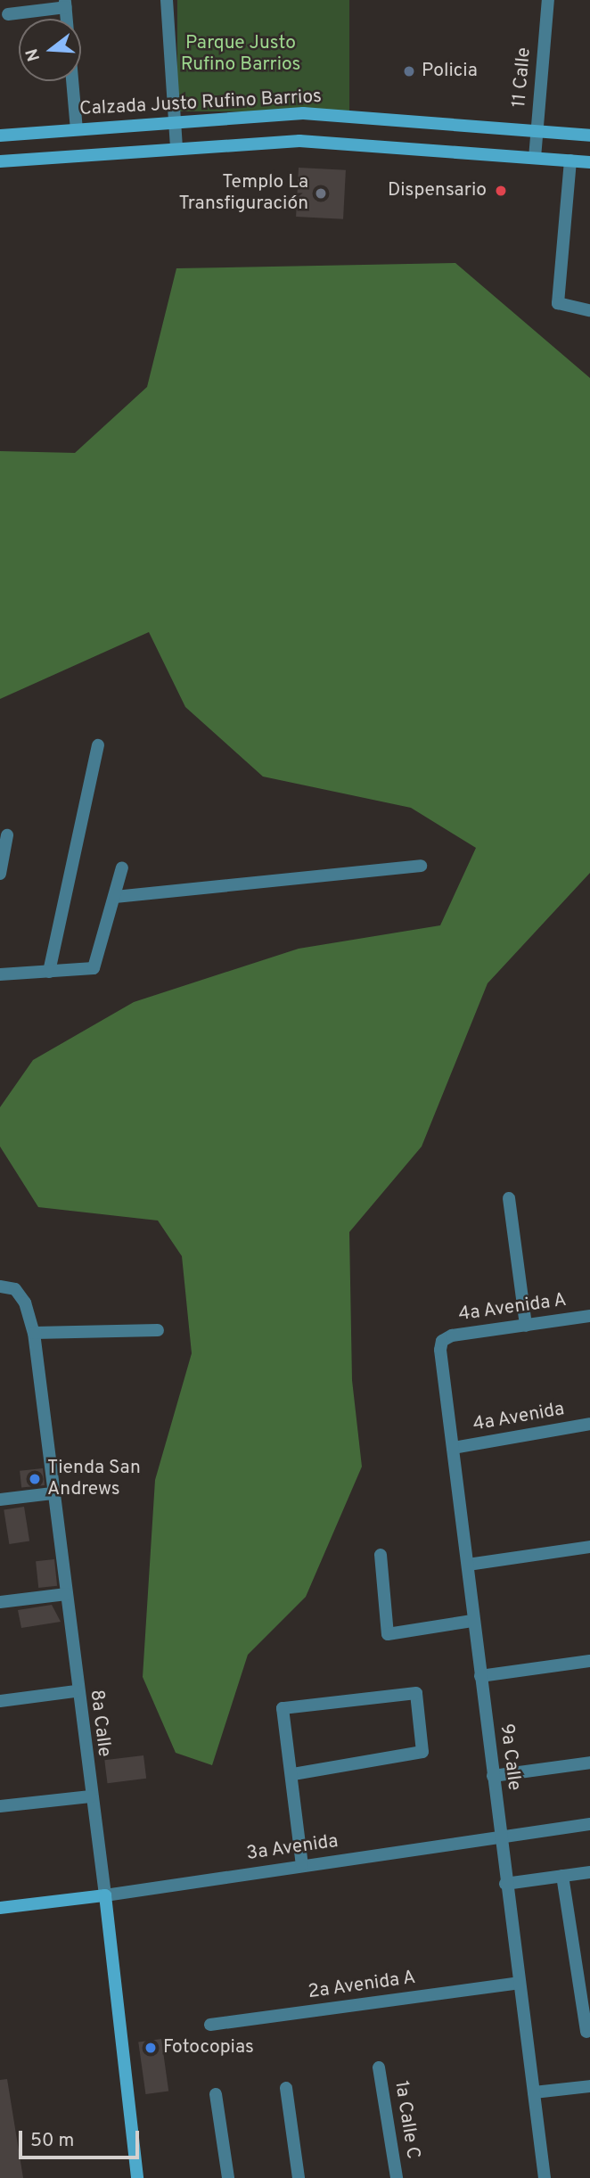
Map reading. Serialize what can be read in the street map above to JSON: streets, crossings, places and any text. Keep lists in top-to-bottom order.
{
  "streets": {
    "street": [
      "11 Calle",
      "Calzada Justo Rufino Barrios",
      "4a Avenida A",
      "4a Avenida",
      "8a Calle",
      "9a Calle",
      "3a Avenida",
      "2a Avenida A",
      "1a Calle C"
    ]
  },
  "crossings": [
    ["11 Calle", "Calzada Justo Rufino Barrios"],
    ["4a Avenida A", "9a Calle"],
    ["4a Avenida", "9a Calle"],
    ["8a Calle", "3a Avenida"],
    ["9a Calle", "3a Avenida"],
    ["9a Calle", "2a Avenida A"]
  ],
  "parks": ["Parque Justo Rufino Barrios"],
  "places": [
    "Policia",
    "Dispensario",
    "Templo La Transfiguración",
    "Tienda San Andrews",
    "Fotocopias"
  ],
  "scale_bar": "50 m",
  "north": "left"
}
